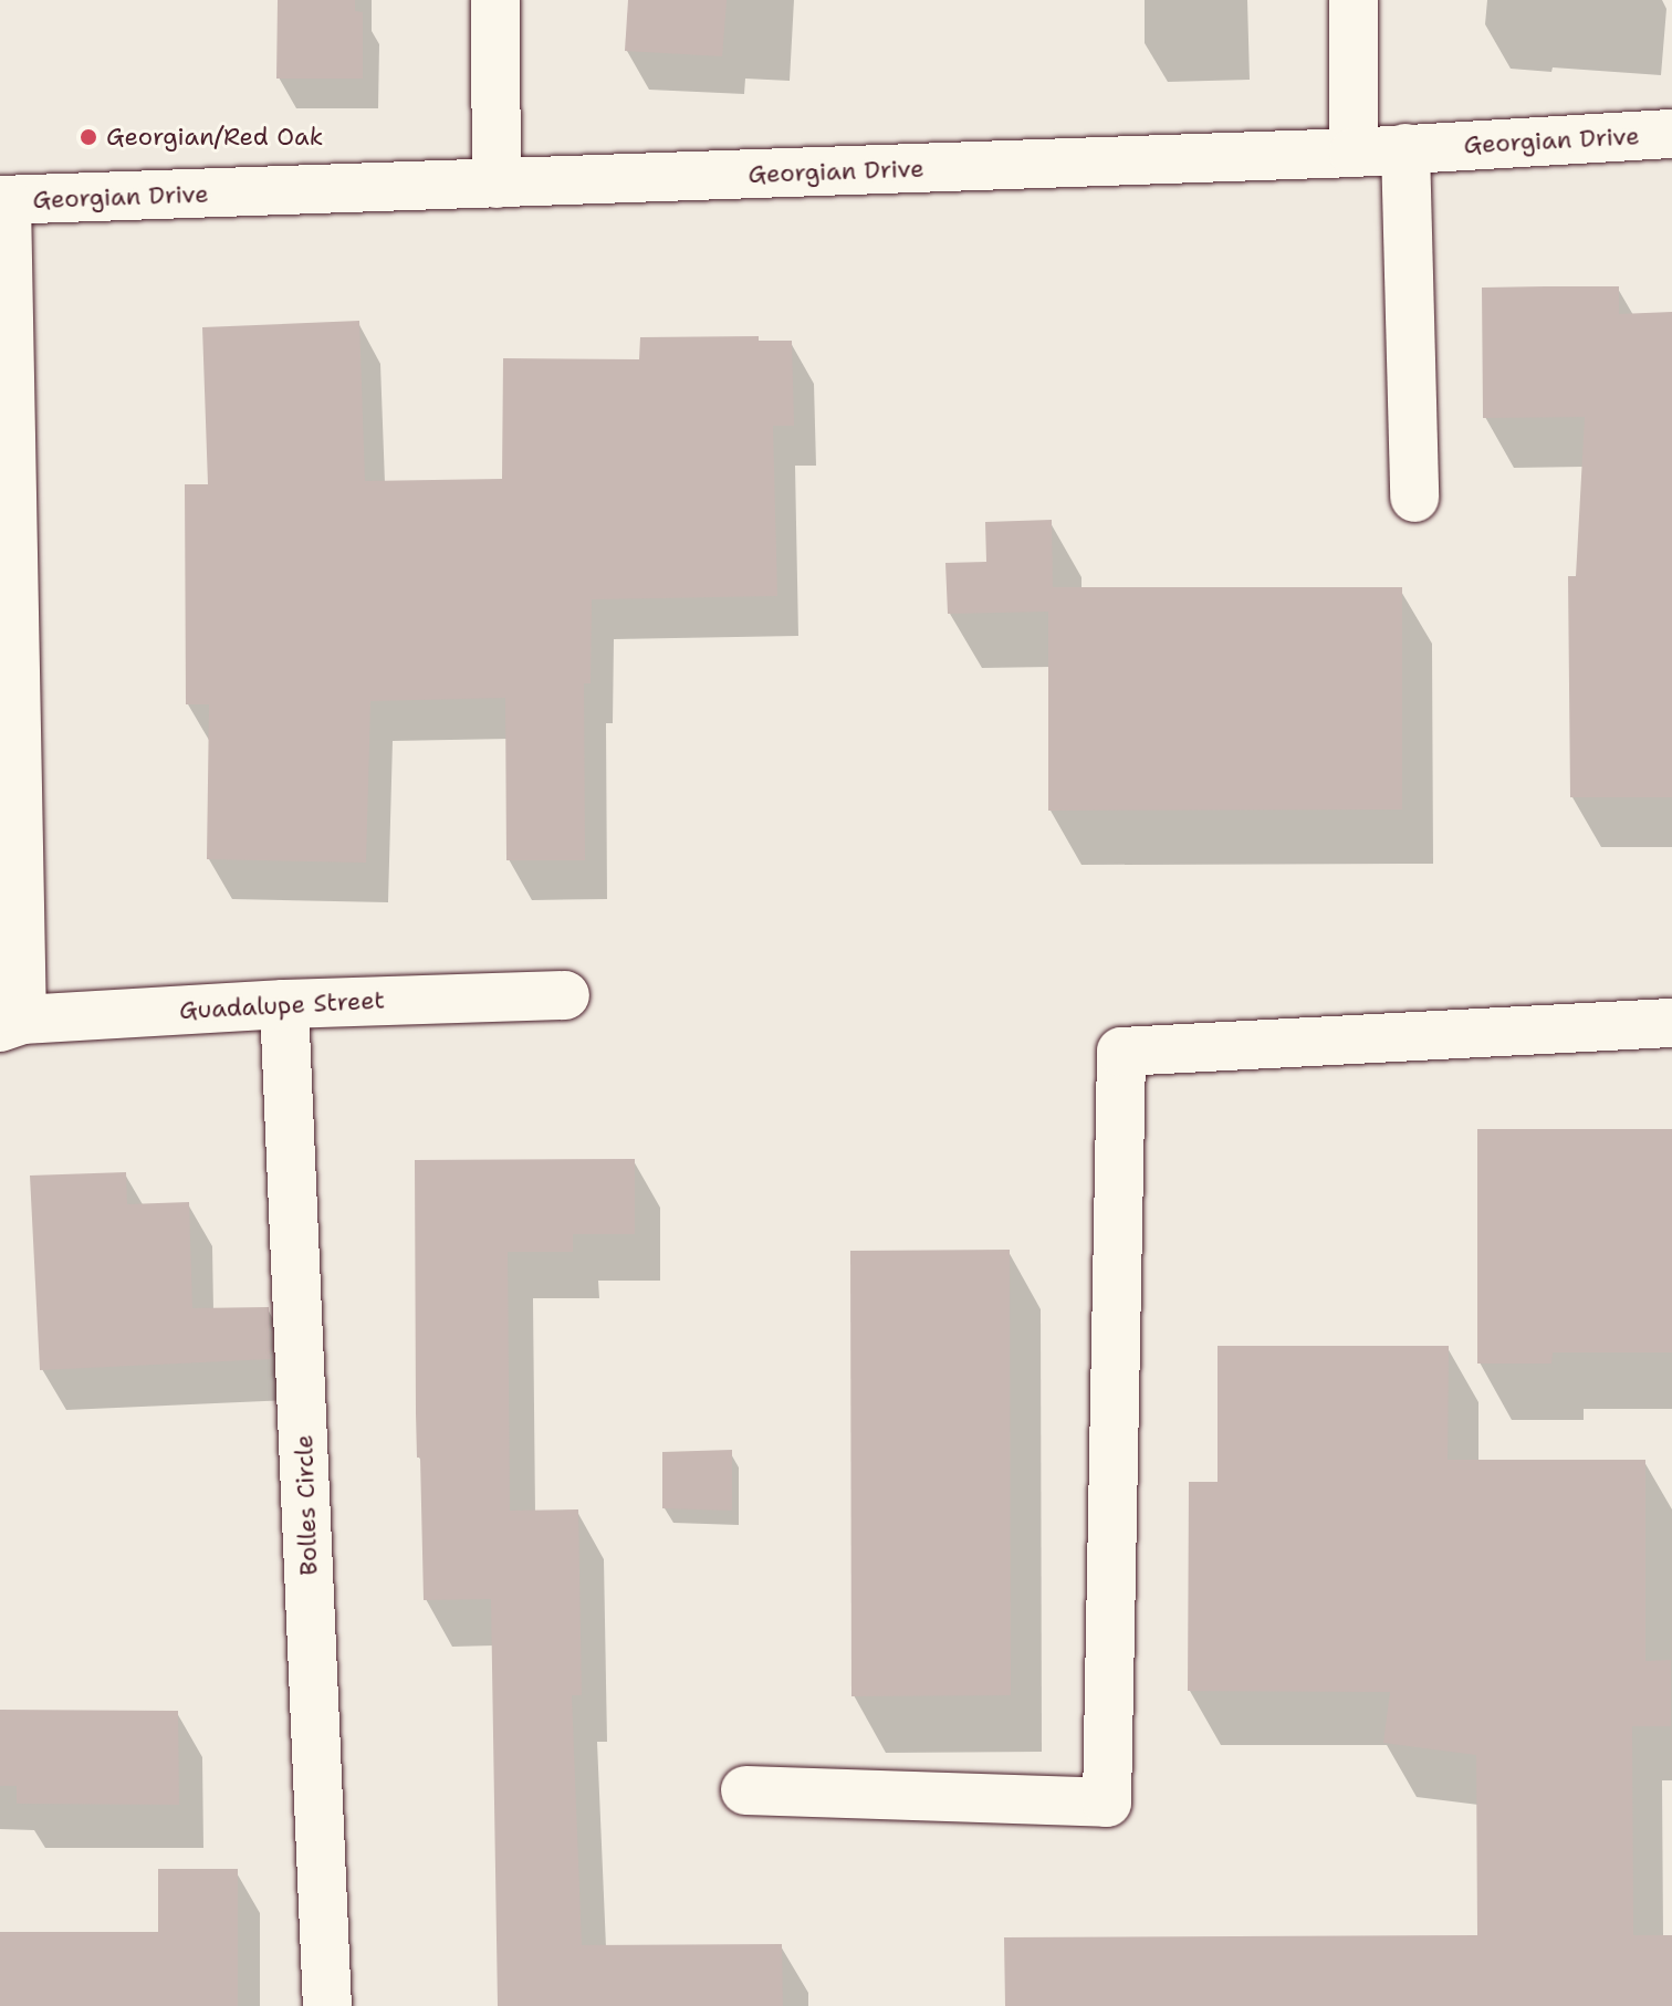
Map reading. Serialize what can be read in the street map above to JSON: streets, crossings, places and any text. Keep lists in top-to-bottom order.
{
  "streets": {
    "street": ["Georgian Drive", "Guadalupe Street", "Bolles Circle"]
  },
  "crossings": [
    ["Guadalupe Street", "Bolles Circle"]
  ],
  "places": ["Georgian/Red Oak"]
}
